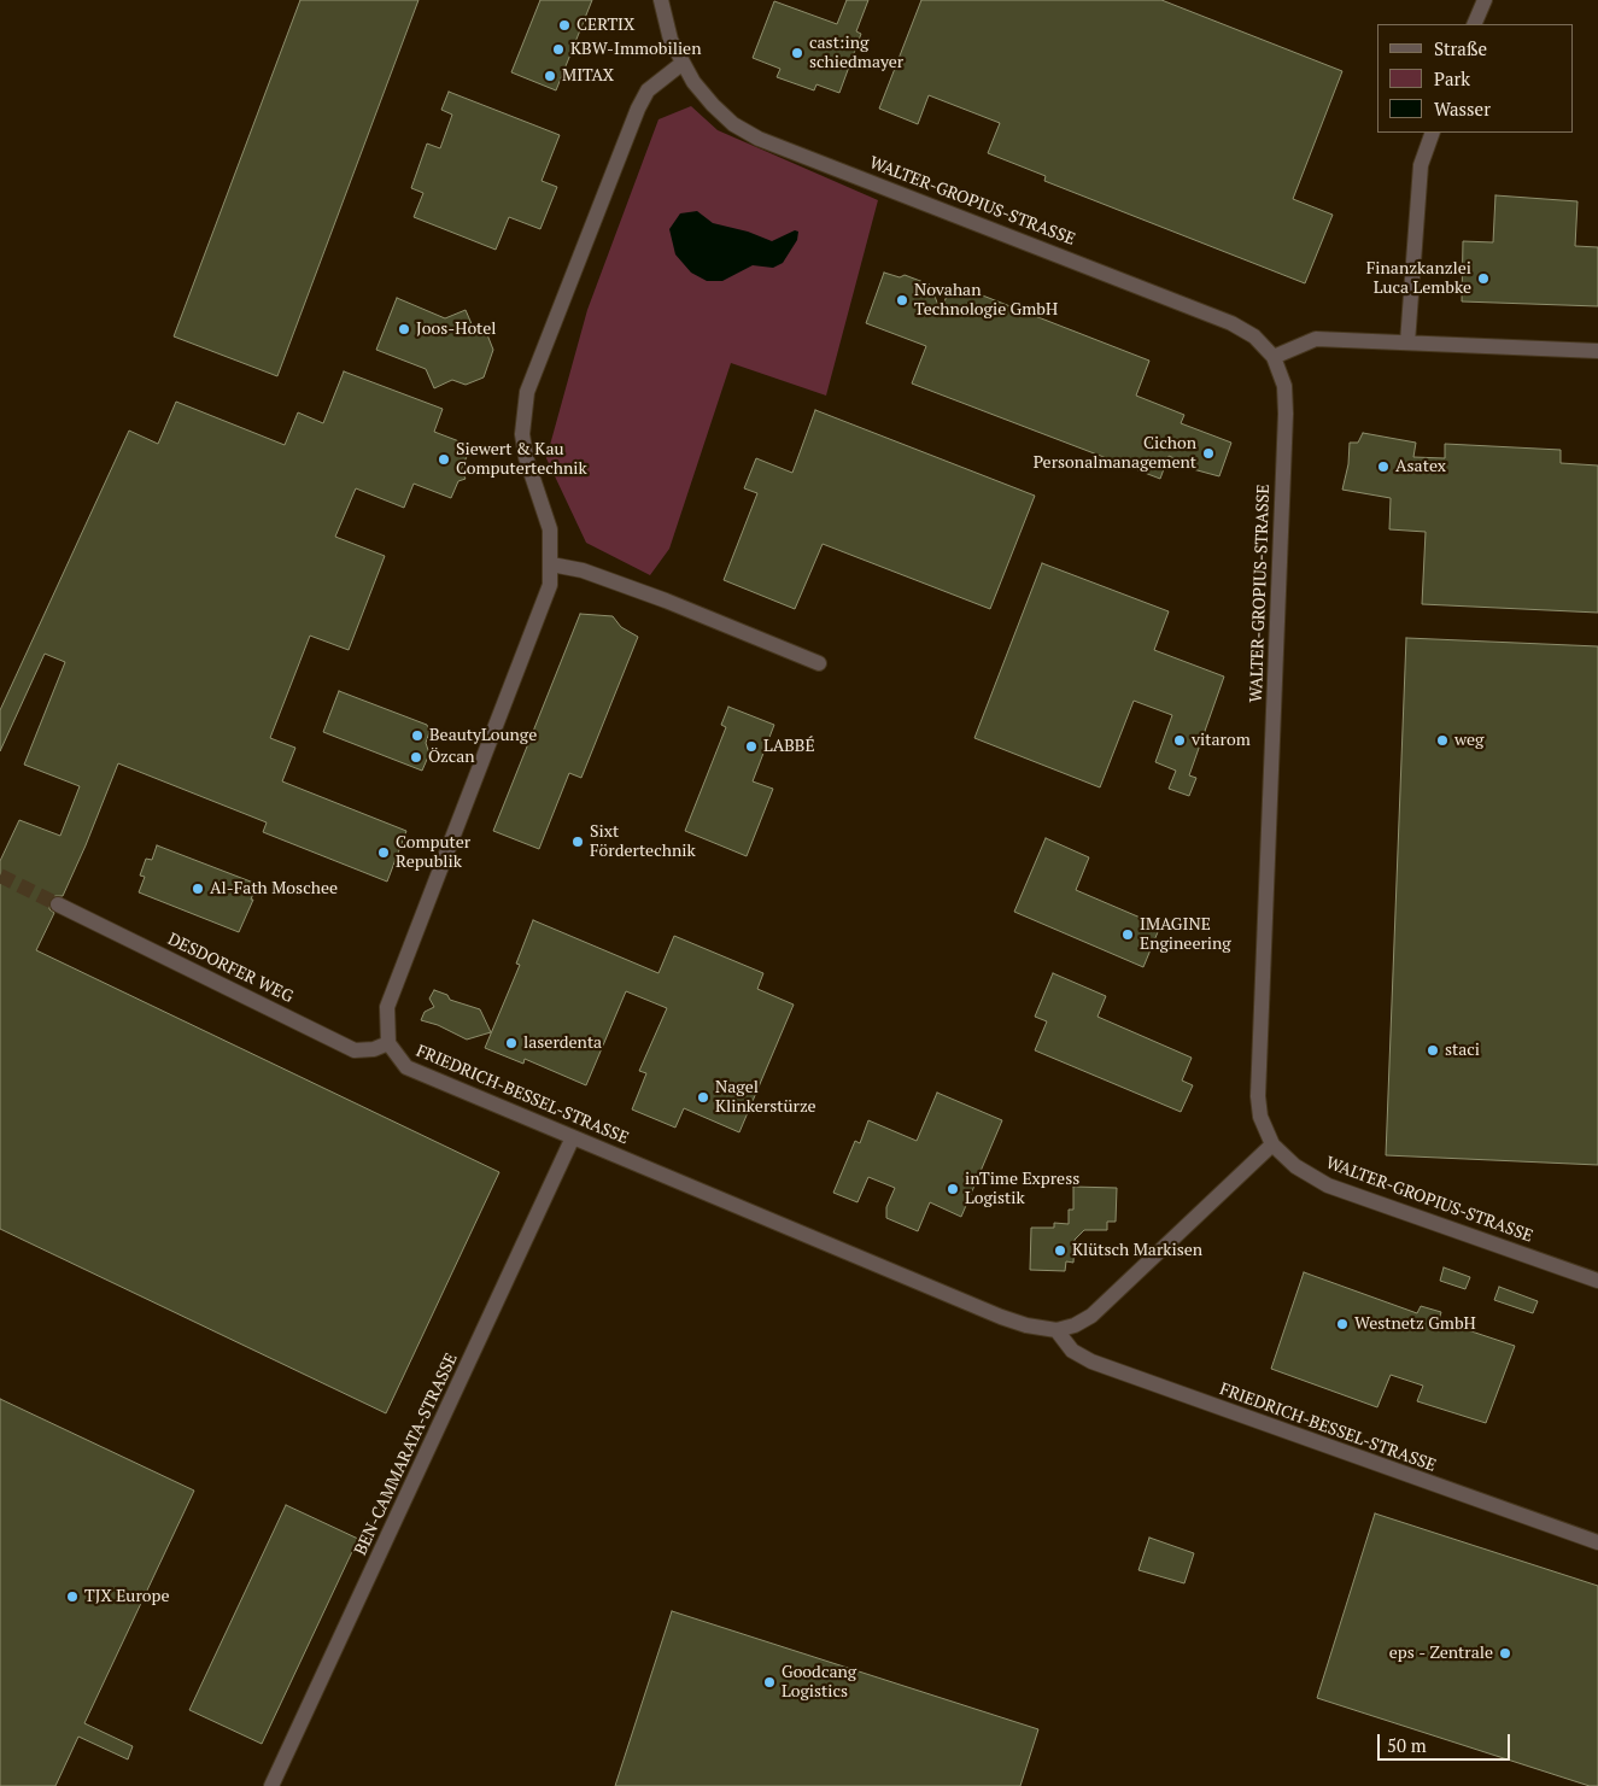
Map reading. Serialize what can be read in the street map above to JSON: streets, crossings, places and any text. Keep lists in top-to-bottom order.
{
  "streets": {
    "street": [
      "WALTER-GROPIUS-STRASSE",
      "DESDORFER WEG",
      "FRIEDRICH-BESSEL-STRASSE",
      "BEN-CAMMARATA-STRASSE"
    ]
  },
  "crossings": [
    ["WALTER-GROPIUS-STRASSE", "FRIEDRICH-BESSEL-STRASSE"],
    ["DESDORFER WEG", "FRIEDRICH-BESSEL-STRASSE"],
    ["FRIEDRICH-BESSEL-STRASSE", "BEN-CAMMARATA-STRASSE"]
  ],
  "places": [
    "CERTIX",
    "KBW-Immobilien",
    "cast:ing schiedmayer",
    "MITAX",
    "Finanzkanzlei Luca Lembke",
    "Novahan Technologie GmbH",
    "Joos-Hotel",
    "Cichon Personalmanagement",
    "Siewert & Kau Computertechnik",
    "Asatex",
    "BeautyLounge",
    "vitarom",
    "weg",
    "LABBÉ",
    "Özcan",
    "Sixt Fördertechnik",
    "Computer Republik",
    "Al-Fath Moschee",
    "IMAGINE Engineering",
    "laserdenta",
    "staci",
    "Nagel Klinkerstürze",
    "inTime Express Logistik",
    "Klütsch Markisen",
    "Westnetz GmbH",
    "TJX Europe",
    "eps - Zentrale",
    "Goodcang Logistics"
  ],
  "legend": ["Straße", "Park", "Wasser"],
  "scale_bar": "50 m"
}
